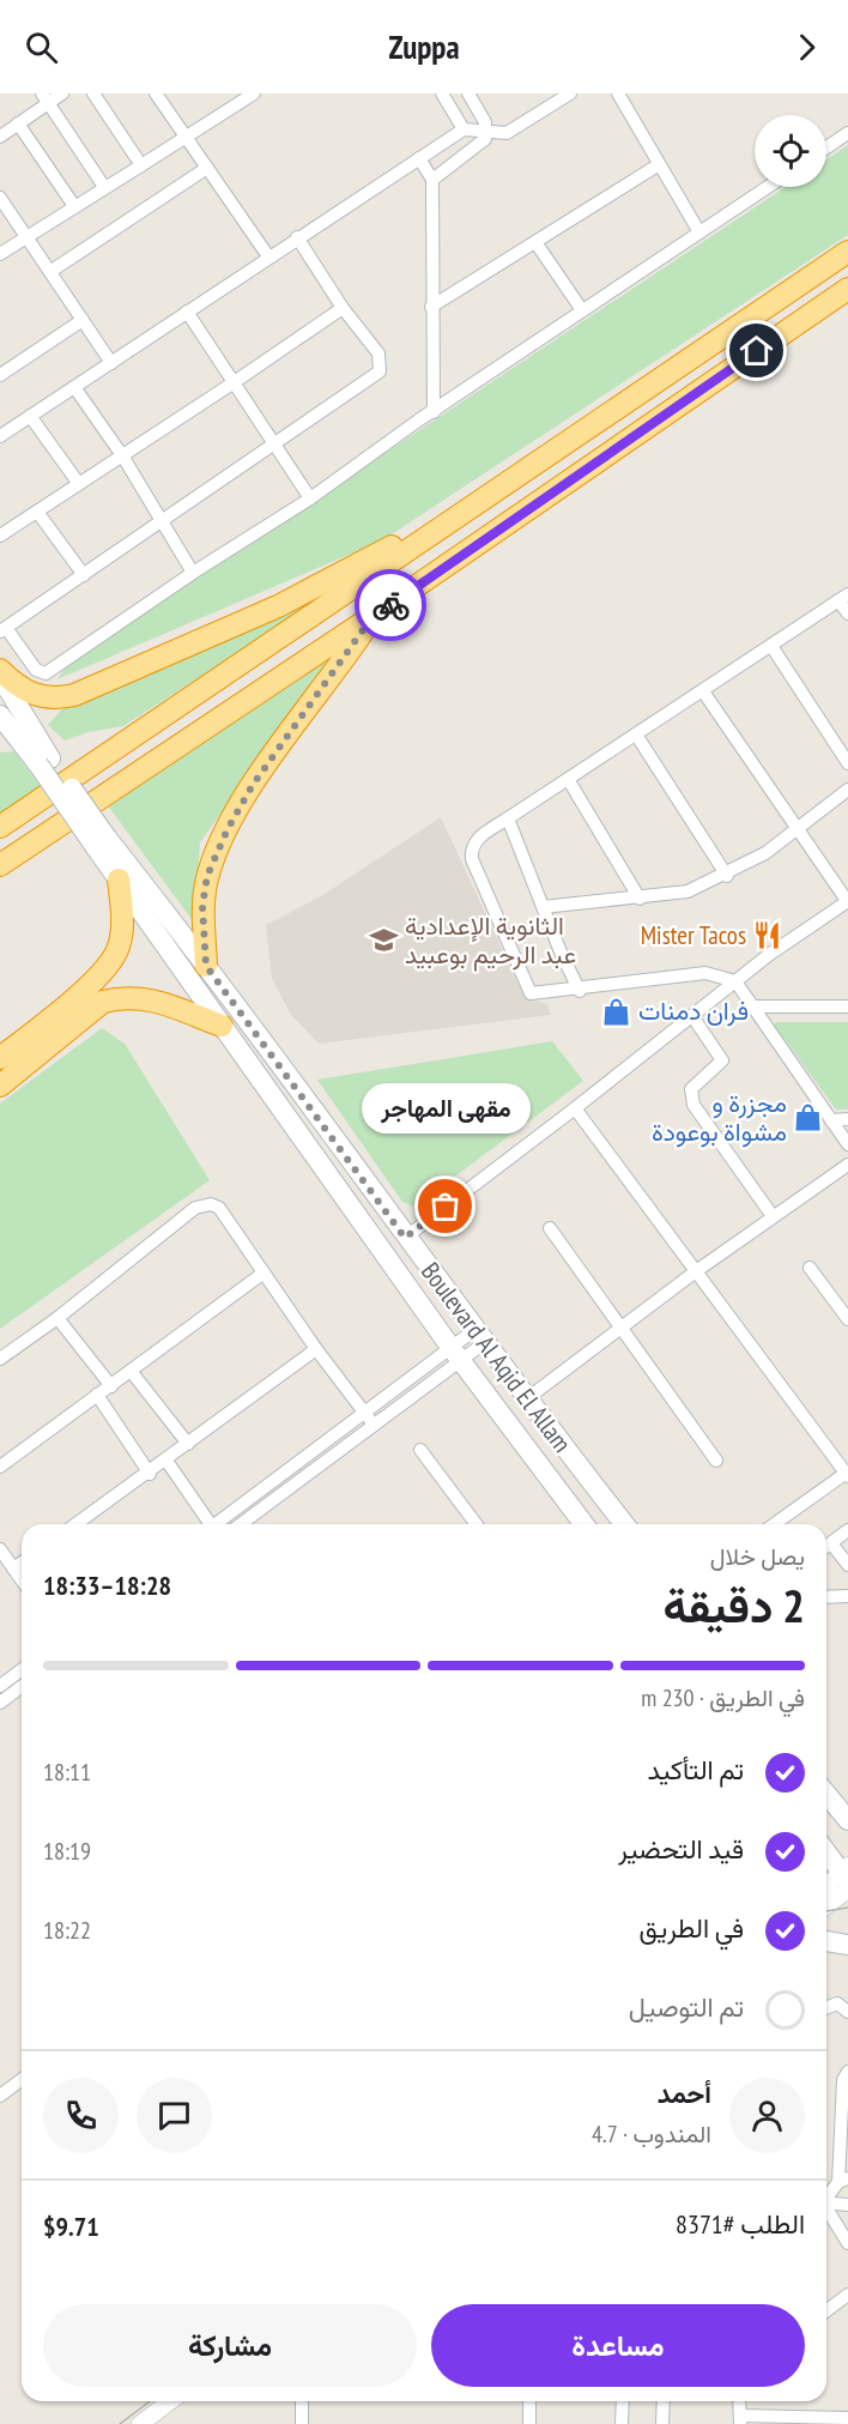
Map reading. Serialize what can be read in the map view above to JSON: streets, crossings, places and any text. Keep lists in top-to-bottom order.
{
  "streets": {
    "main road": ["Boulevard Al Aqid El Allam"]
  },
  "places": {
    "restaurant": ["Mister Tacos"],
    "school or university": ["الثانوية الإعدادية عبد الرحيم بوعبيد"],
    "shop": ["فران دمنات", "مجزرة و مشواة بوعودة"],
    "other": ["مقهى المهاجر"]
  },
  "page": {
    "header": "Zuppa",
    "bubble": "مقهى المهاجر",
    "heading": ["2 دقيقة", "يصل خلال", "18:28–18:33"],
    "panel": [
      "أحمد",
      "المندوب · 4.7",
      "الطلب #8371",
      "$9.71"
    ],
    "bar": "في الطريق · 230 m",
    "list": [
      ["تم التأكيد", "18:11"],
      ["قيد التحضير", "18:19"],
      ["في الطريق", "18:22"],
      "تم التوصيل"
    ],
    "buttons": ["مساعدة", "مشاركة"]
  }
}
